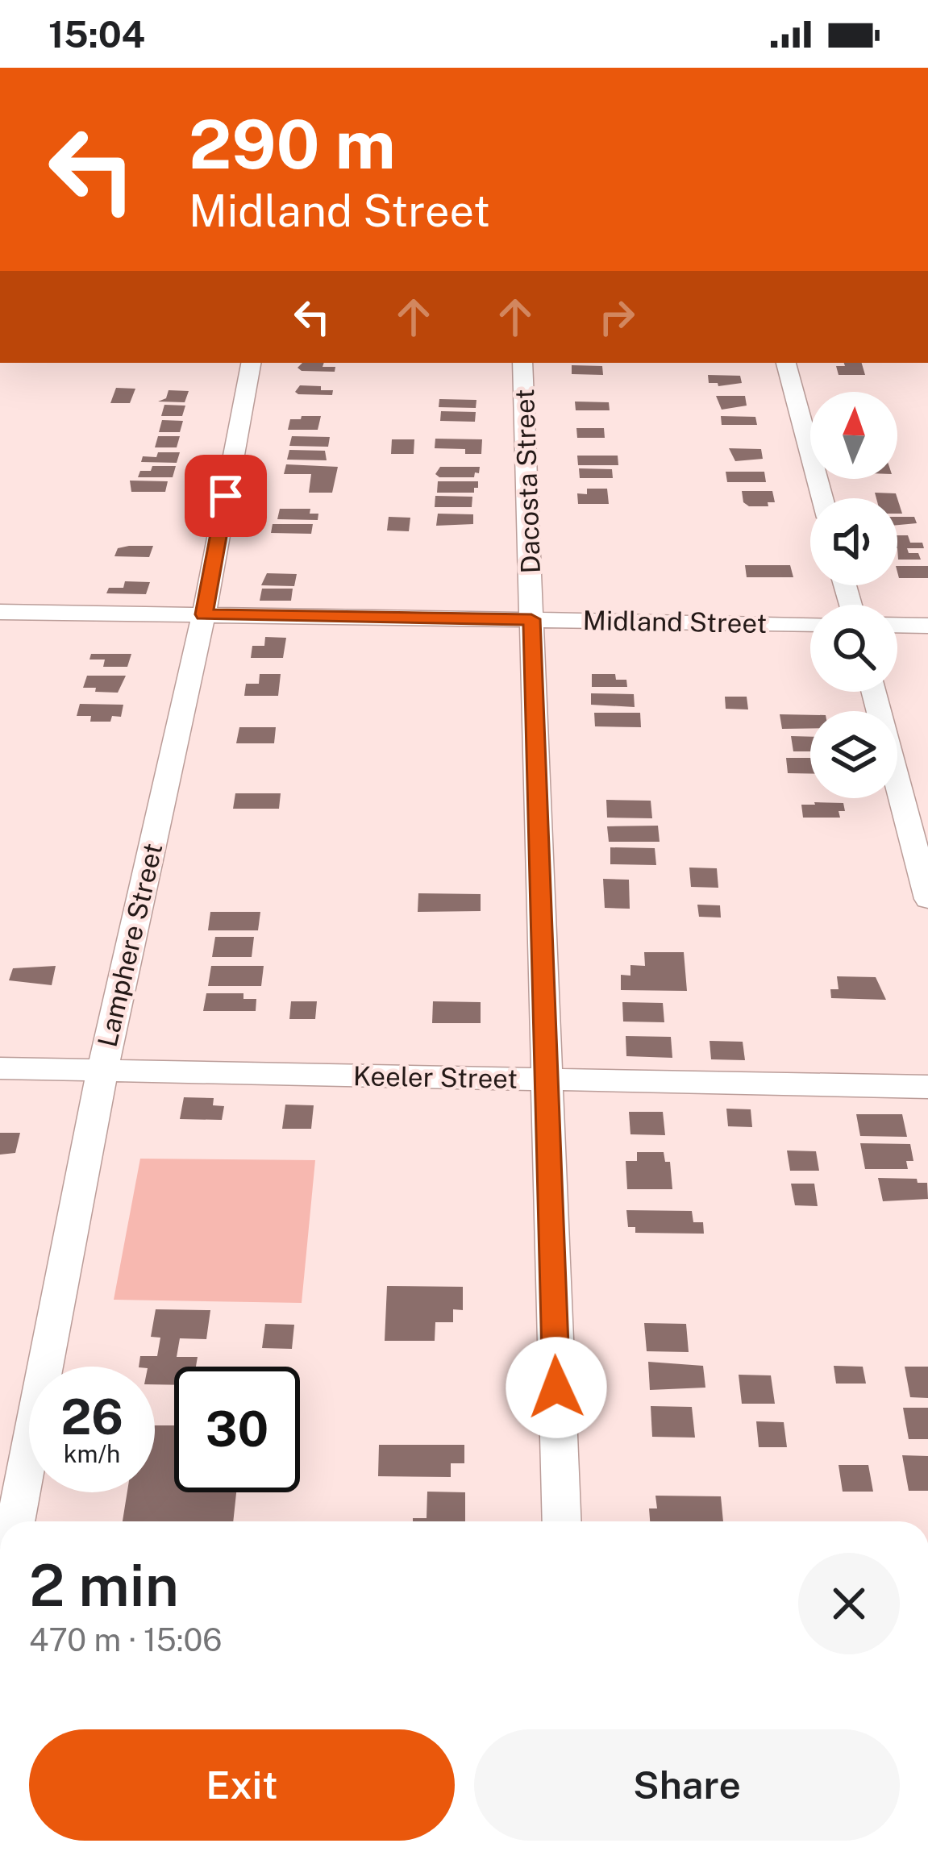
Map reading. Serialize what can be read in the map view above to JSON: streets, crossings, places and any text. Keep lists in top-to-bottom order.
{
  "streets": {
    "street": [
      "Dacosta Street",
      "Midland Street",
      "Lamphere Street",
      "Keeler Street"
    ]
  },
  "crossings": [
    ["Dacosta Street", "Midland Street"],
    ["Dacosta Street", "Keeler Street"],
    ["Midland Street", "Lamphere Street"],
    ["Lamphere Street", "Keeler Street"]
  ],
  "north": "top",
  "page": {
    "status": "15:04",
    "turn": ["290 m", "Midland Street"],
    "speed": "26 km/h",
    "limit": "30",
    "heading": ["2 min", "470 m · 15:06"],
    "buttons": ["Exit", "Share"]
  }
}
